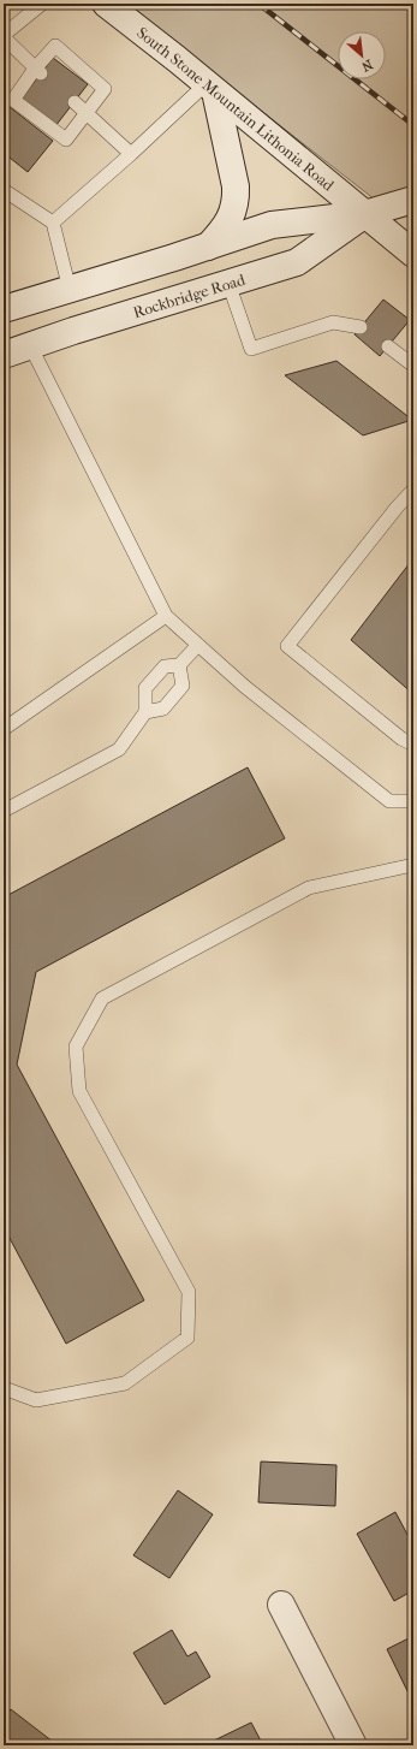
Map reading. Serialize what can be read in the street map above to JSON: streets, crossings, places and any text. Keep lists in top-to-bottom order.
{
  "streets": {
    "main road": ["South Stone Mountain Lithonia Road", "Rockbridge Road"]
  },
  "crossings": [
    ["South Stone Mountain Lithonia Road", "Rockbridge Road"]
  ],
  "north": "bottom right"
}
